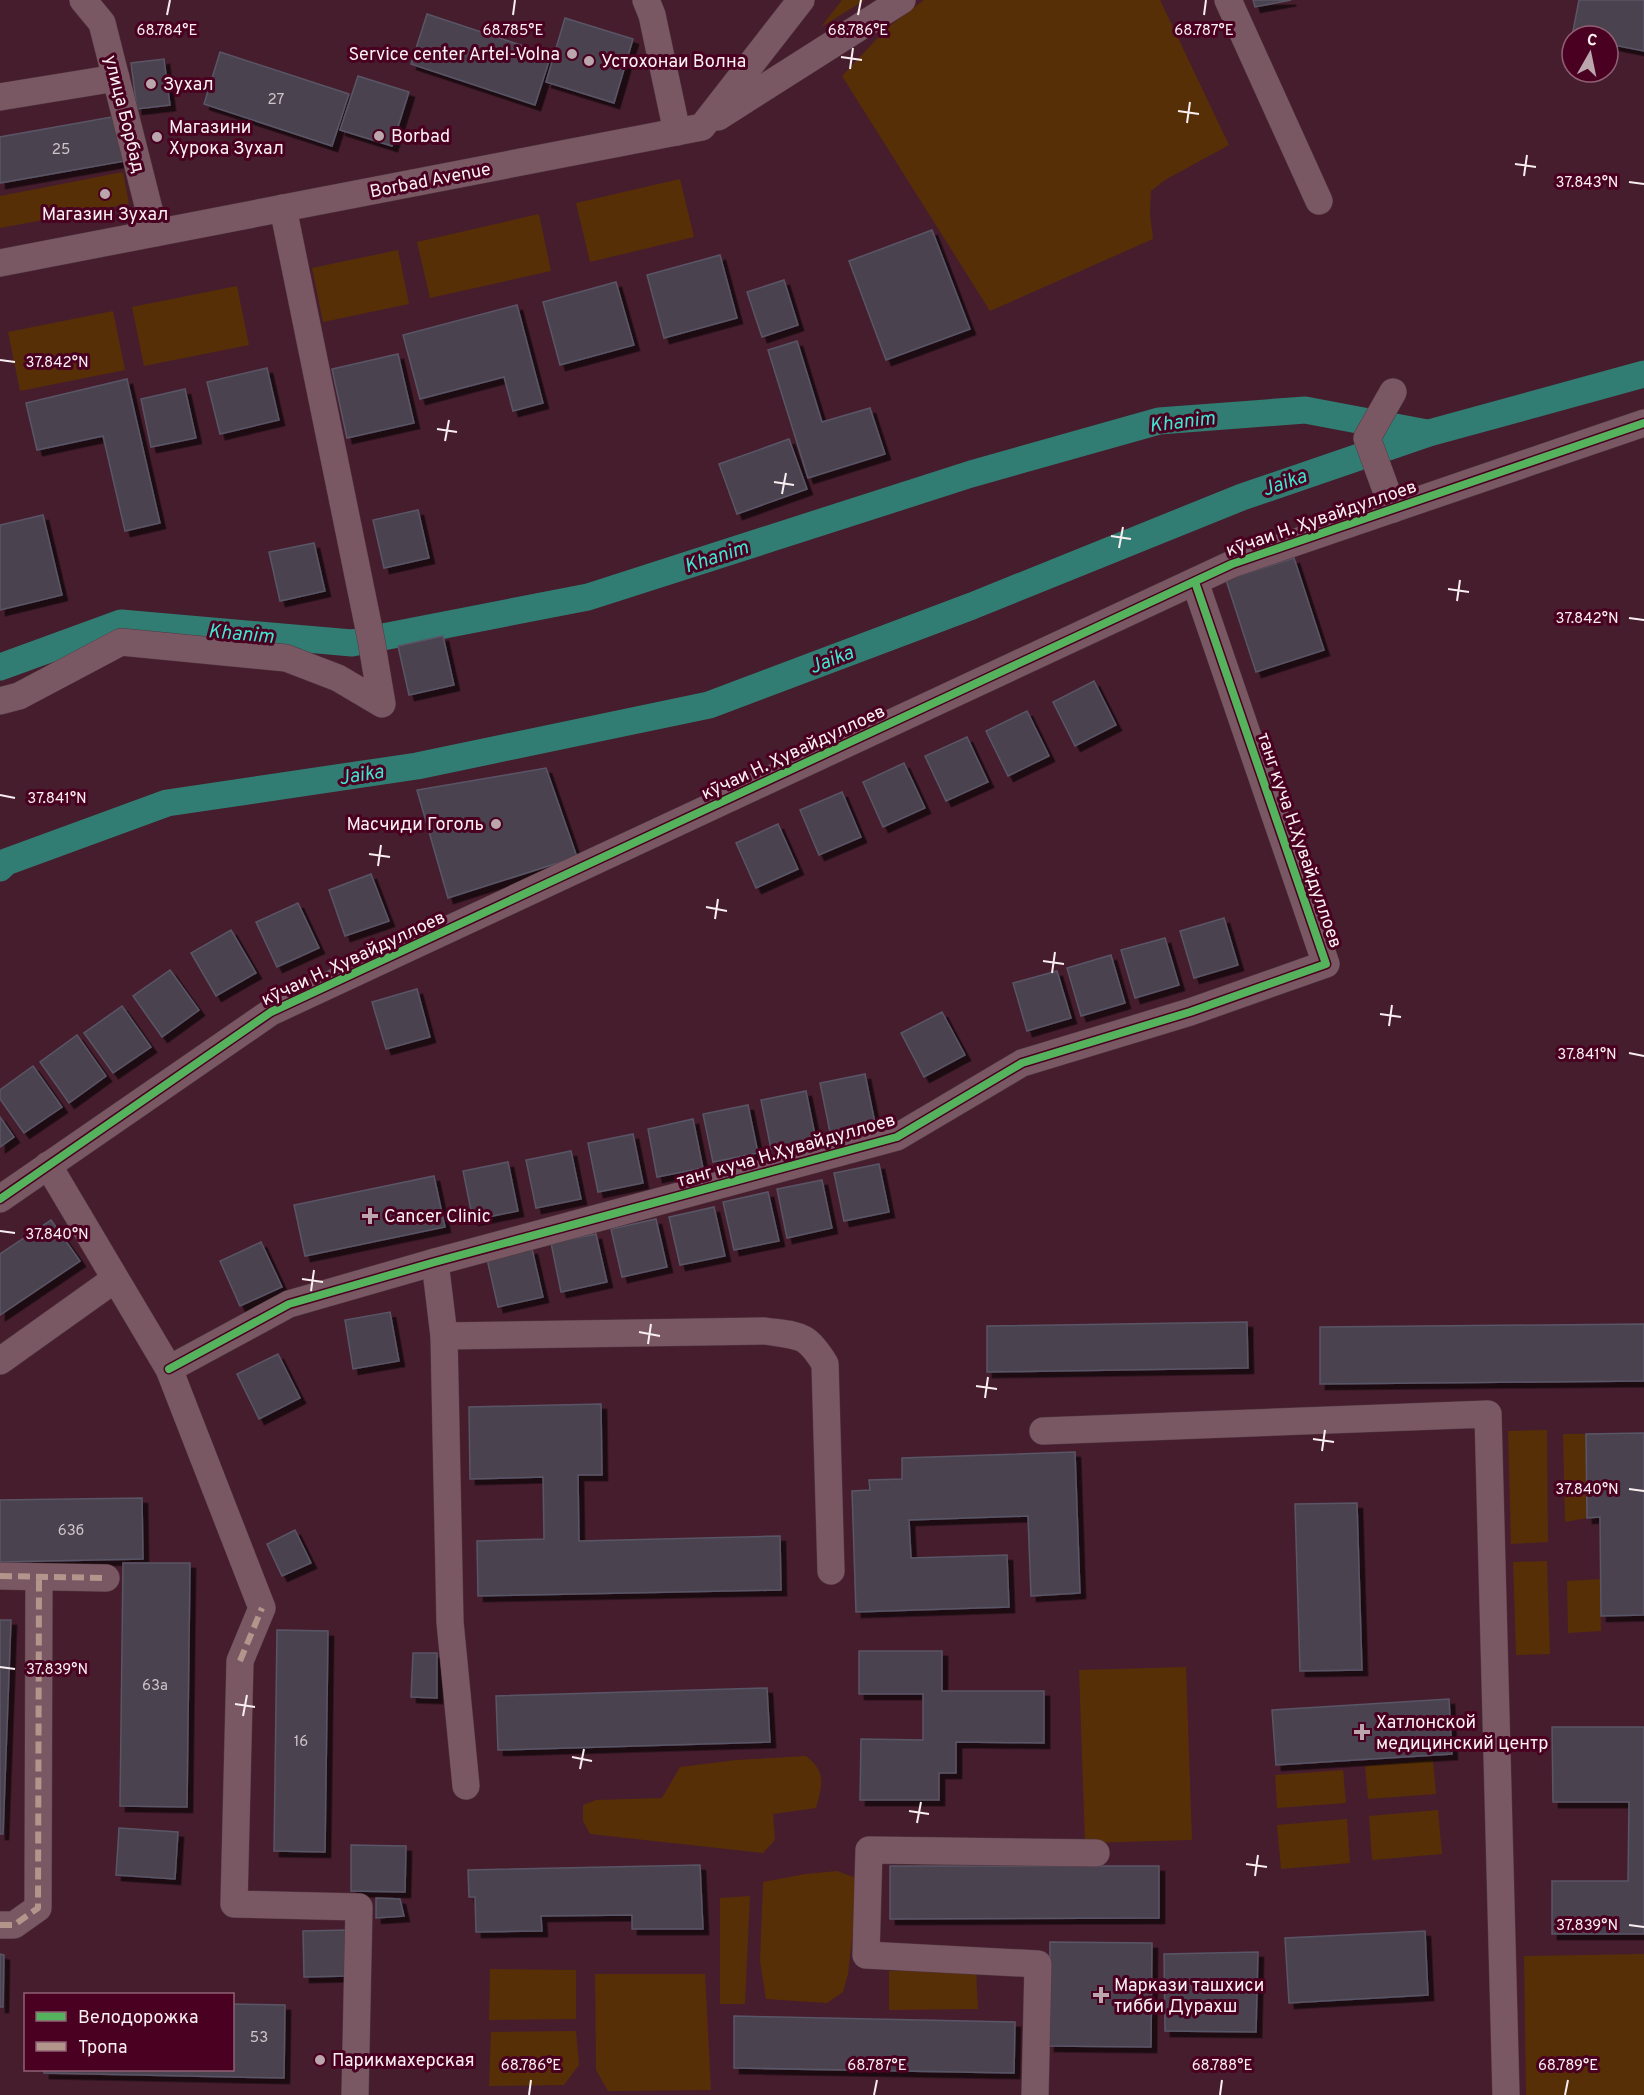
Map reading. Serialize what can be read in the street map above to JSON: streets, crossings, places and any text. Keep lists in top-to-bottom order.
{
  "streets": {
    "street": [
      "улица Борбад",
      "Borbad Avenue",
      "кӯчаи Н. Ҳувайдуллоев",
      "танг куча Н.Ҳувайдуллоев"
    ]
  },
  "crossings": [
    ["улица Борбад", "Borbad Avenue"],
    ["кӯчаи Н. Ҳувайдуллоев", "танг куча Н.Ҳувайдуллоев"]
  ],
  "water": ["Khanim", "Jaika"],
  "places": {
    "other": [
      "Service center Artel-Volna",
      "Устохонаи Волна",
      "Зухал",
      "Borbad",
      "Магазини Хурока Зухал",
      "Магазин Зухал",
      "Масчиди Гоголь",
      "Парикмахерская"
    ],
    "health": ["Cancer Clinic", "Хатлонской медицинский центр", "Маркази ташхиси тибби Дурахш"]
  },
  "house_numbers": [
    "27",
    "25",
    "63б",
    "63а",
    "16",
    "53"
  ],
  "legend": ["Велодорожка", "Тропа"],
  "north": "top",
  "coordinates": [
    "68.784°E",
    "68.785°E",
    "68.786°E",
    "68.787°E",
    "37.843°N",
    "37.842°N",
    "37.841°N",
    "37.840°N",
    "37.839°N",
    "68.788°E",
    "68.789°E"
  ]
}
